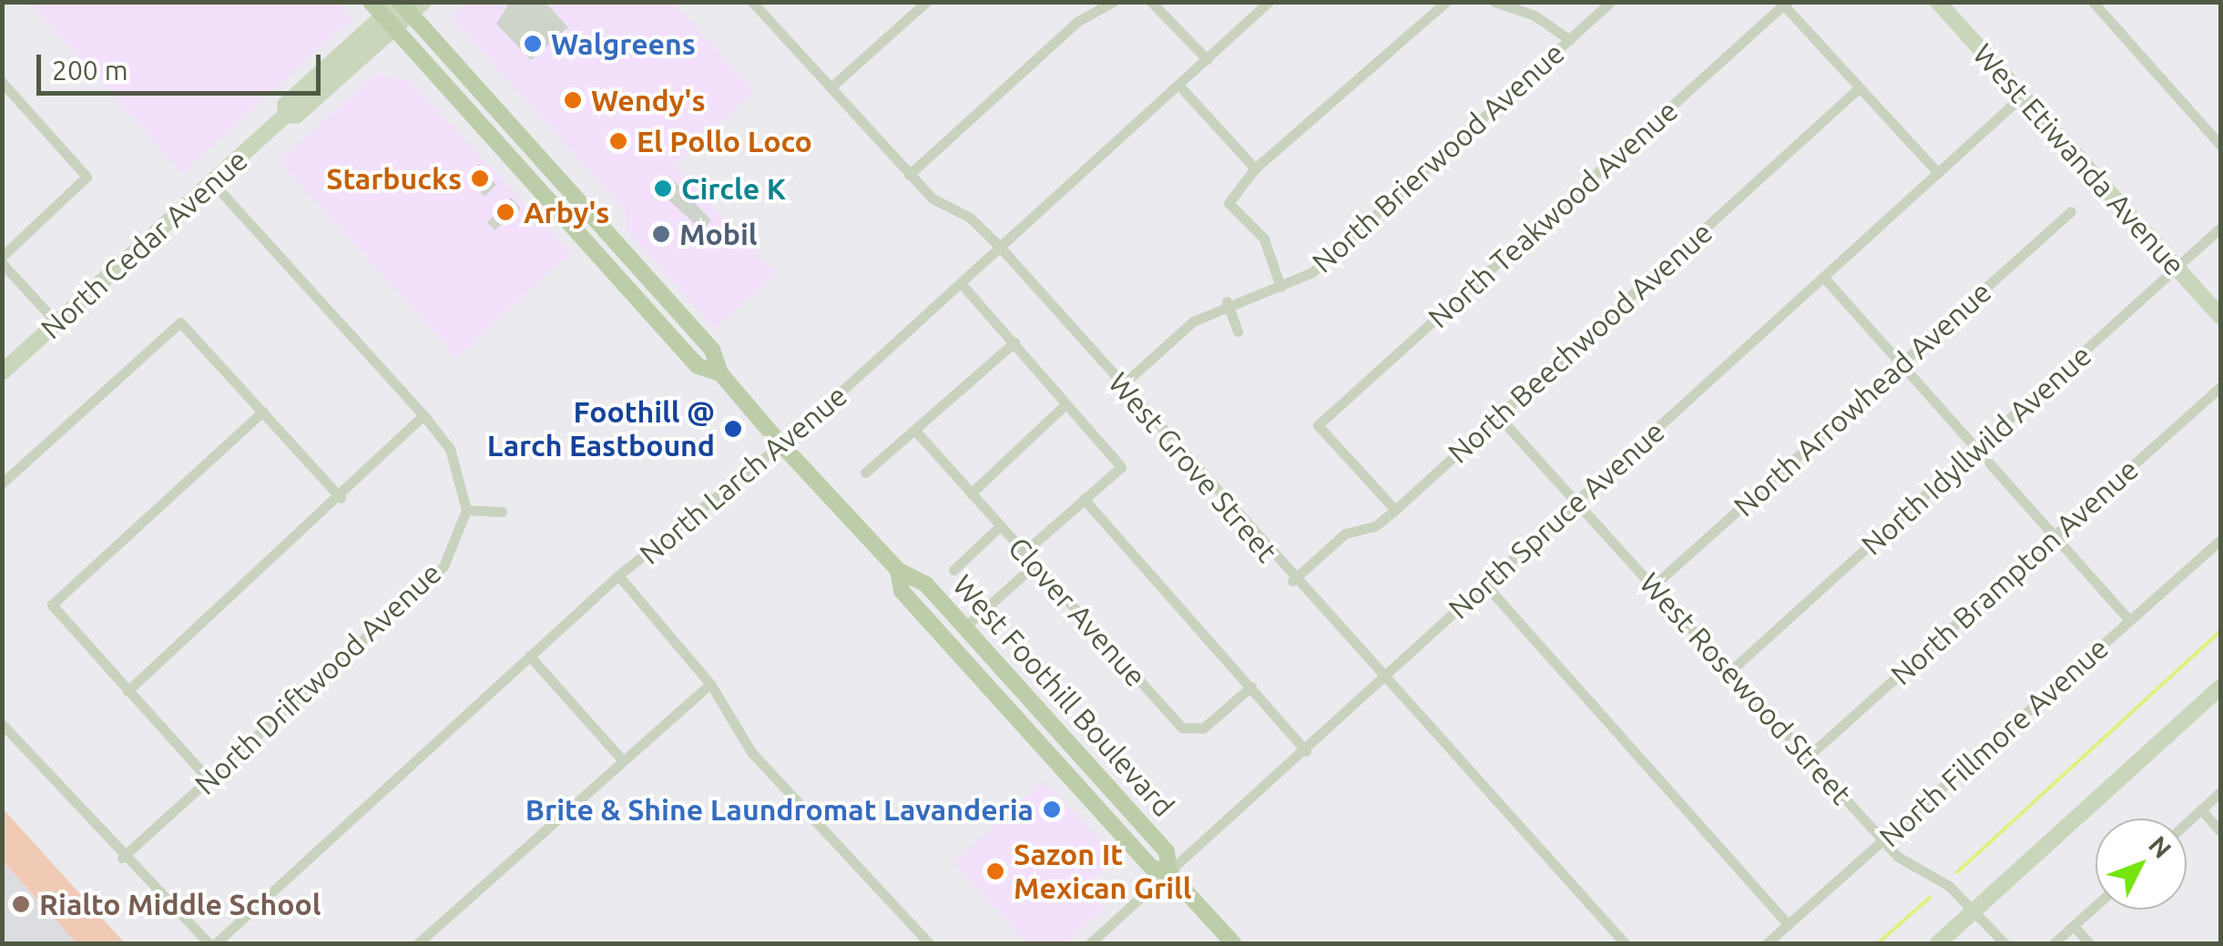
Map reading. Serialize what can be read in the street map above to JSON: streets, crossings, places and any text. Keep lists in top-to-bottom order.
{
  "streets": {
    "main road": ["West Etiwanda Avenue", "North Cedar Avenue", "West Foothill Boulevard"],
    "street": [
      "North Brierwood Avenue",
      "North Teakwood Avenue",
      "North Beechwood Avenue",
      "North Arrowhead Avenue",
      "North Idyllwild Avenue",
      "West Grove Street",
      "North Larch Avenue",
      "North Spruce Avenue",
      "North Brampton Avenue",
      "Clover Avenue",
      "North Driftwood Avenue",
      "West Rosewood Street",
      "North Fillmore Avenue"
    ]
  },
  "crossings": [
    ["North Brierwood Avenue", "West Grove Street"],
    ["West Etiwanda Avenue", "North Idyllwild Avenue"],
    ["West Etiwanda Avenue", "North Spruce Avenue"],
    ["North Teakwood Avenue", "North Beechwood Avenue"],
    ["North Cedar Avenue", "West Foothill Boulevard"],
    ["North Beechwood Avenue", "West Grove Street"],
    ["North Beechwood Avenue", "West Rosewood Street"],
    ["North Arrowhead Avenue", "West Rosewood Street"],
    ["North Idyllwild Avenue", "West Rosewood Street"],
    ["West Grove Street", "North Larch Avenue"],
    ["West Grove Street", "North Spruce Avenue"],
    ["North Larch Avenue", "West Foothill Boulevard"],
    ["North Spruce Avenue", "West Rosewood Street"],
    ["North Spruce Avenue", "West Foothill Boulevard"],
    ["North Brampton Avenue", "West Rosewood Street"],
    ["West Rosewood Street", "North Fillmore Avenue"]
  ],
  "places": [
    "Walgreens",
    "Wendy's",
    "El Pollo Loco",
    "Starbucks",
    "Circle K",
    "Arby's",
    "Mobil",
    "Foothill @ Larch Eastbound",
    "Brite & Shine Laundromat Lavanderia",
    "Sazon It Mexican Grill",
    "Rialto Middle School"
  ],
  "scale_bar": "200 m",
  "north": "top right"
}
